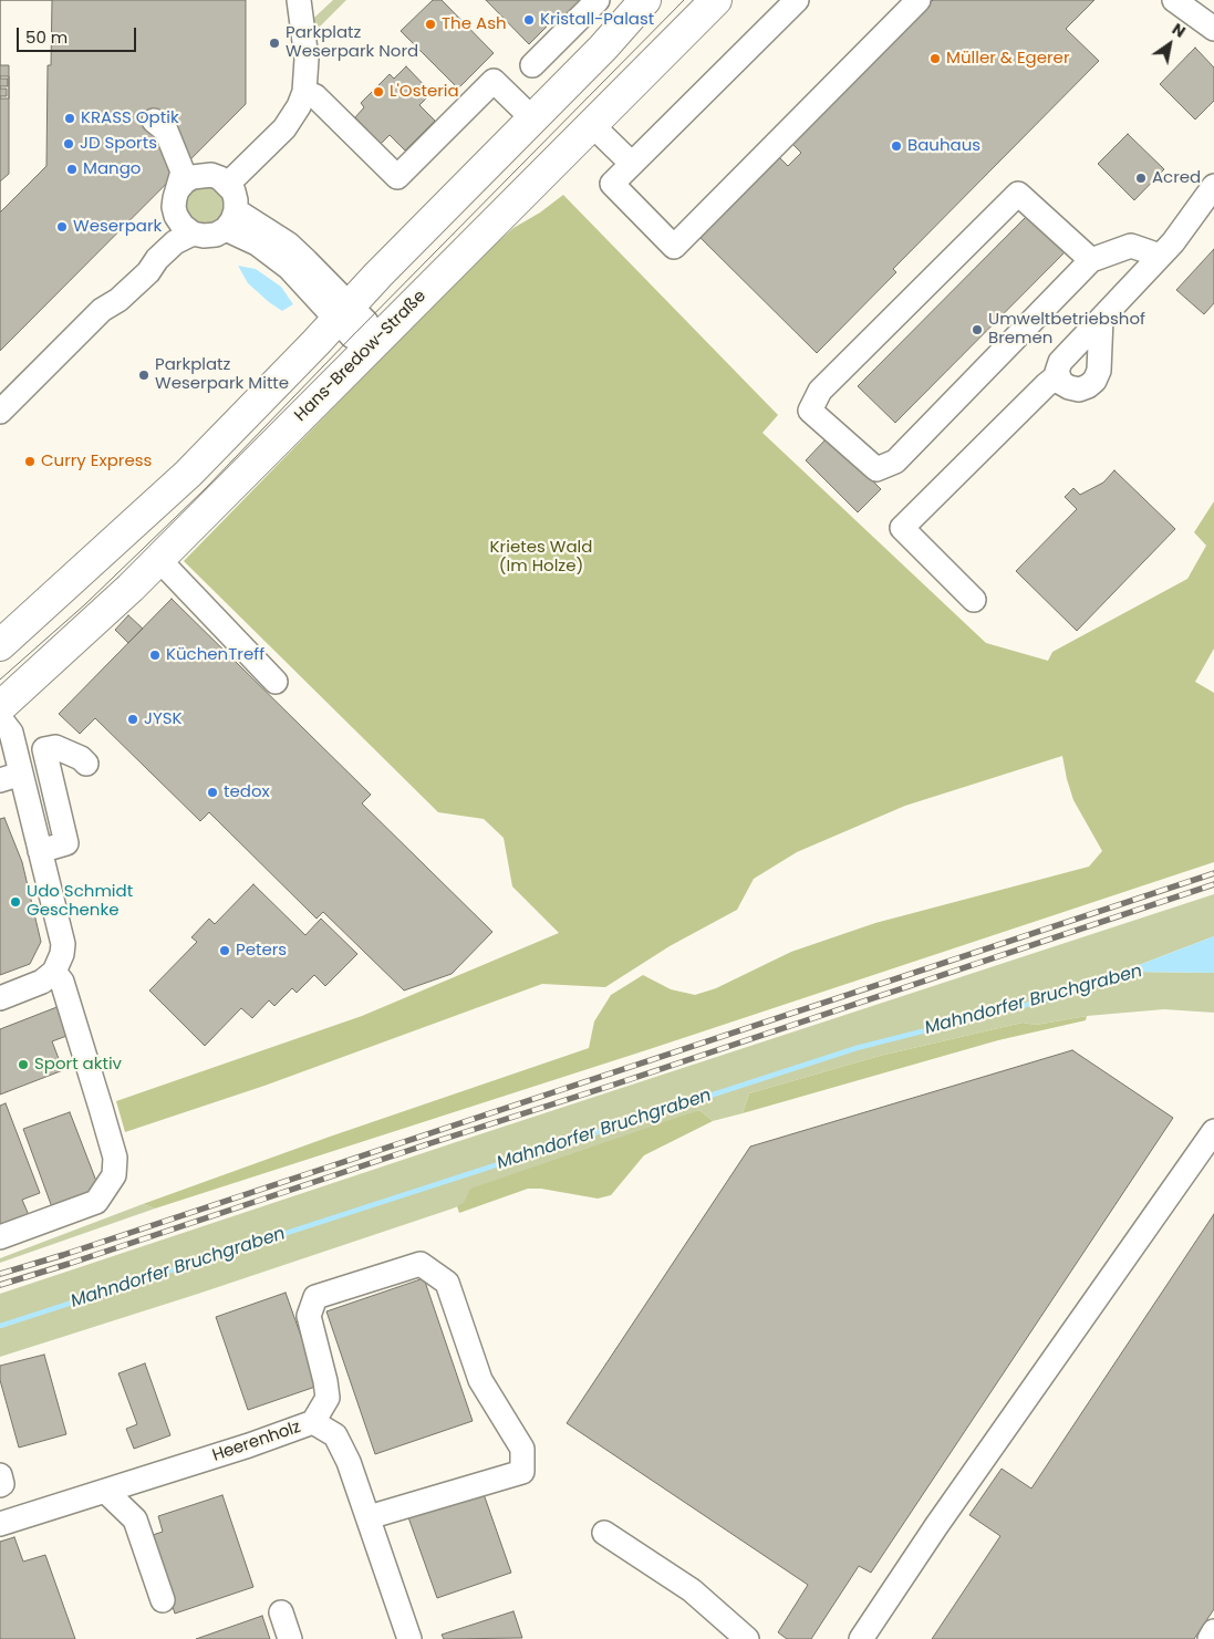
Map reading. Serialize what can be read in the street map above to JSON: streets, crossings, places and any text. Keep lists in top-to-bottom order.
{
  "streets": {
    "main road": ["Hans-Bredow-Straße"],
    "street": ["Heerenholz"]
  },
  "water": ["Mahndorfer Bruchgraben"],
  "parks": ["Krietes Wald (Im Holze)"],
  "places": [
    "Kristall-Palast",
    "The Ash",
    "Parkplatz Weserpark Nord",
    "Müller & Egerer",
    "L'Osteria",
    "KRASS Optik",
    "JD Sports",
    "Bauhaus",
    "Mango",
    "Acred",
    "Weserpark",
    "Umweltbetriebshof Bremen",
    "Parkplatz Weserpark Mitte",
    "Curry Express",
    "KüchenTreff",
    "JYSK",
    "tedox",
    "Udo Schmidt Geschenke",
    "Peters",
    "Sport aktiv"
  ],
  "scale_bar": "50 m",
  "north": "top right"
}
